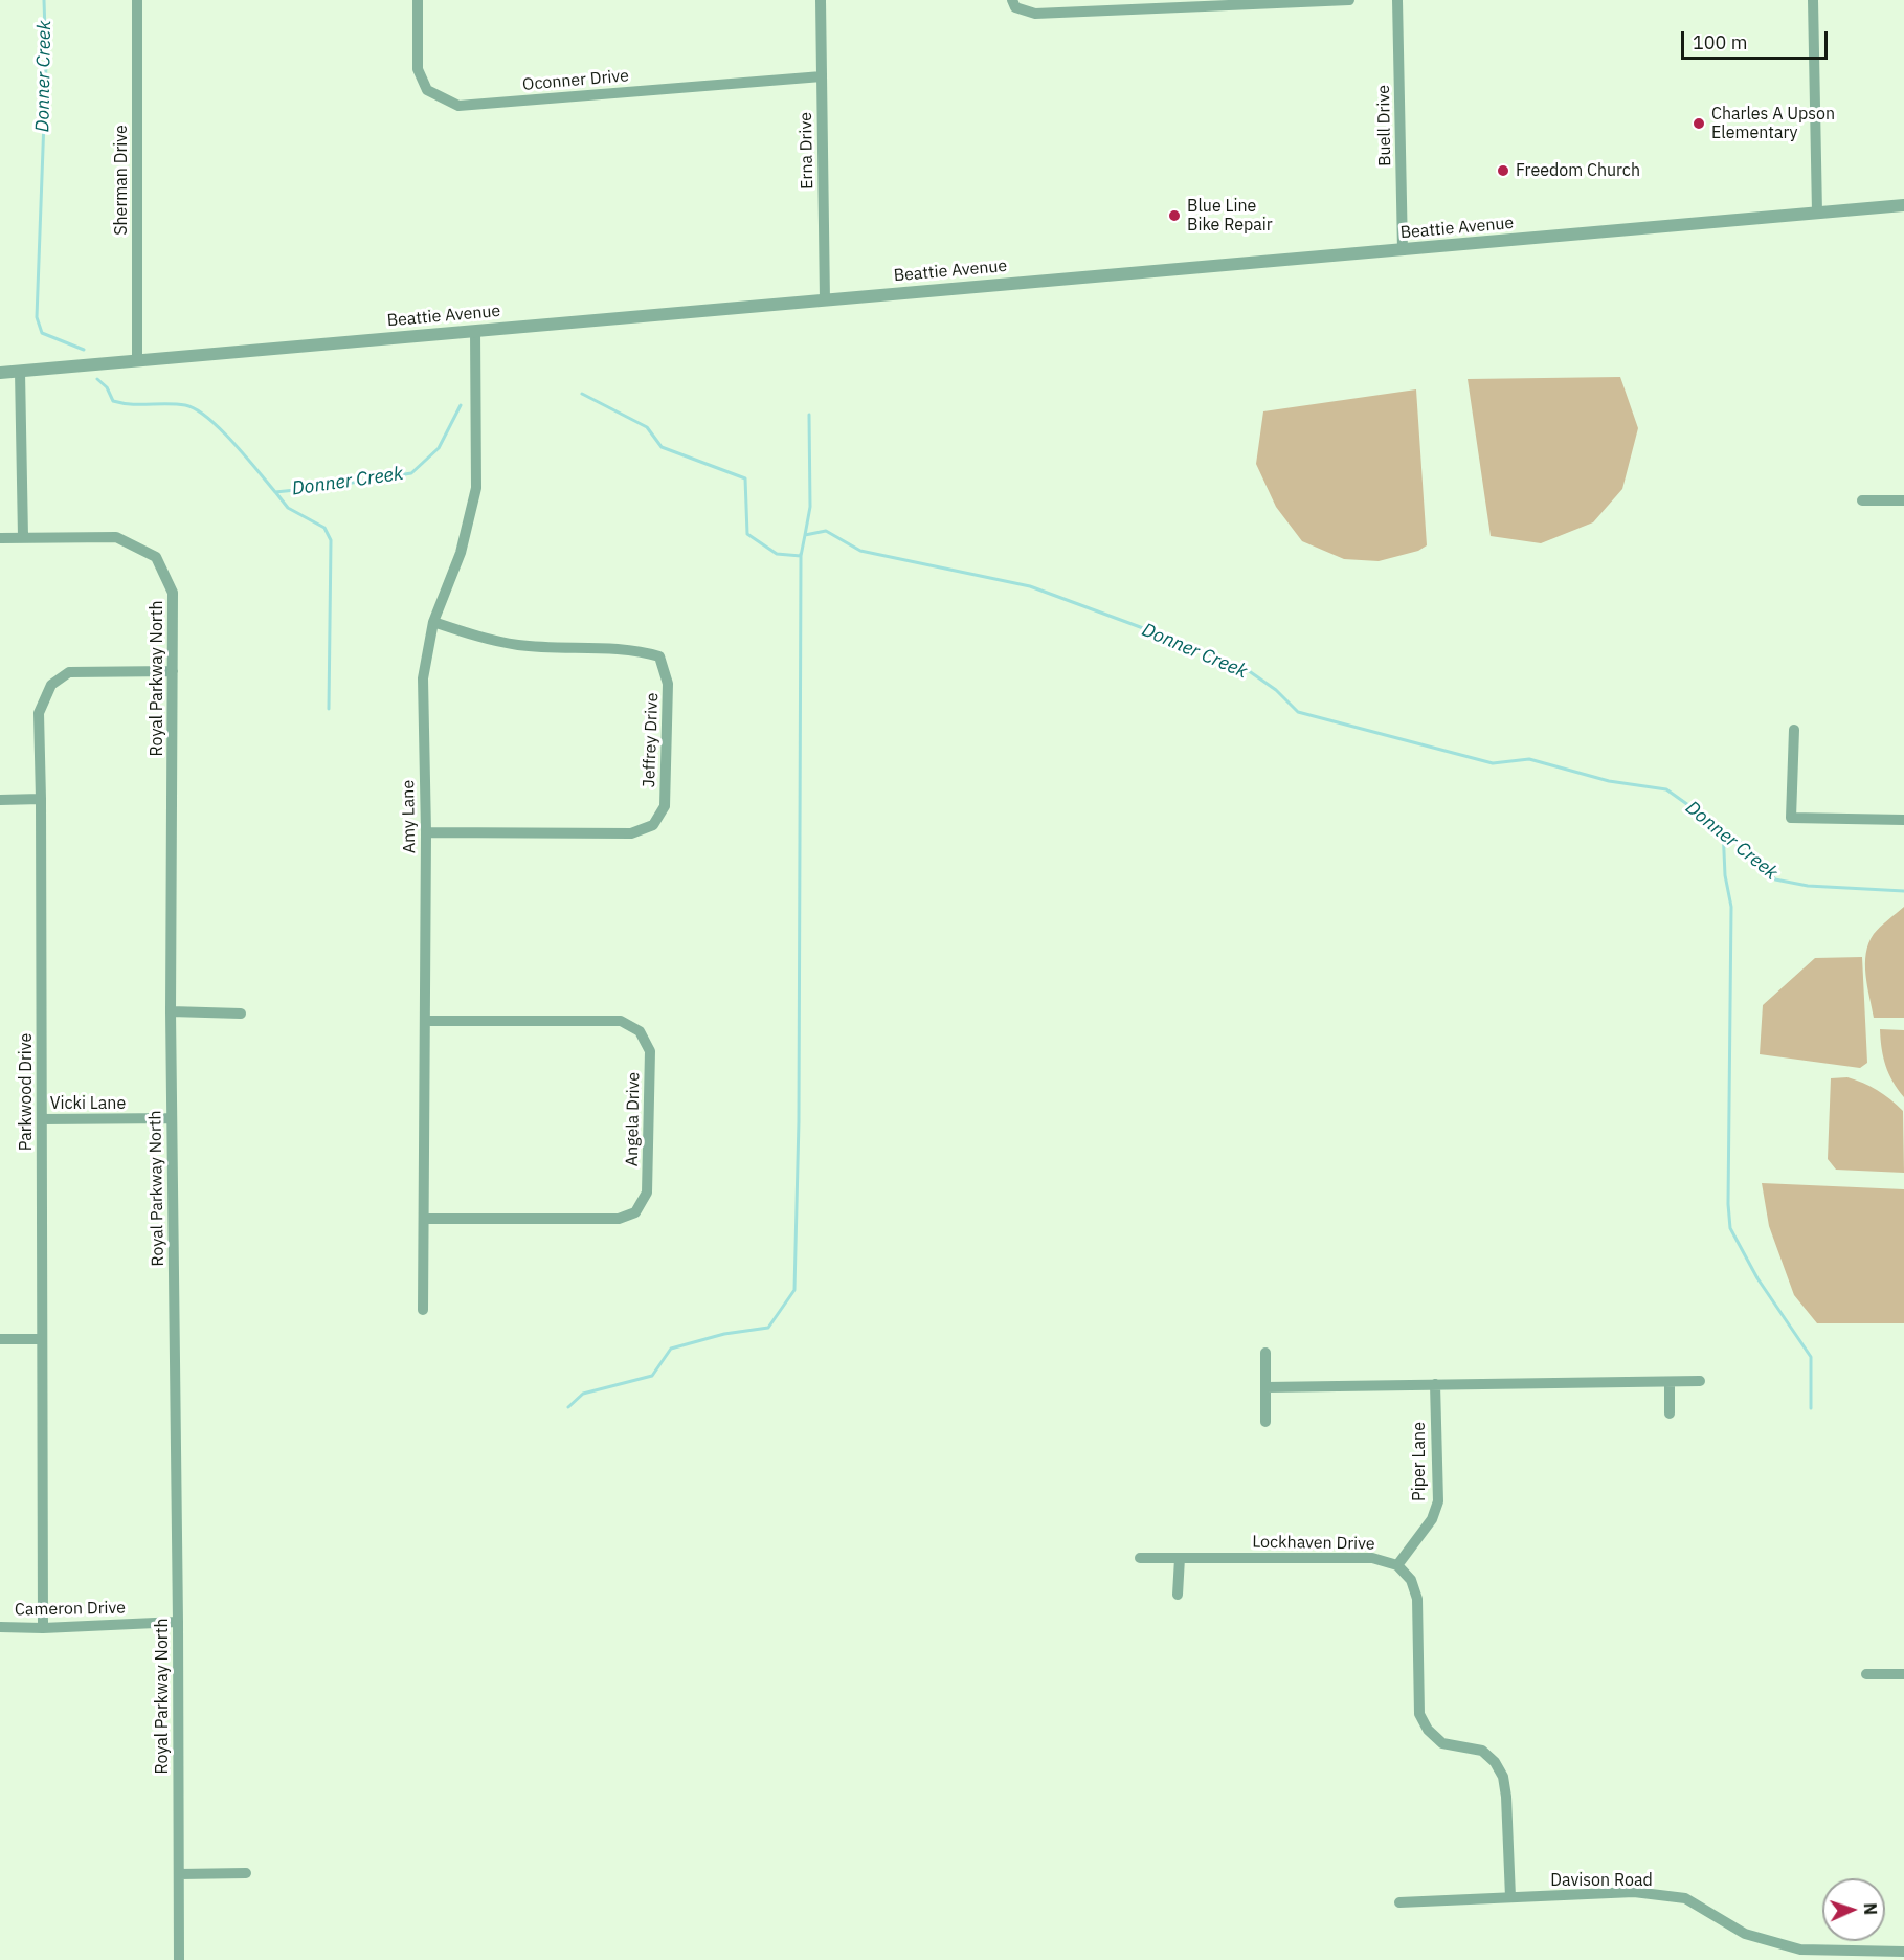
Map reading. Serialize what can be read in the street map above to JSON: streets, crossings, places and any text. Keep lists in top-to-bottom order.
{
  "streets": {
    "street": [
      "Oconner Drive",
      "Buell Drive",
      "Erna Drive",
      "Sherman Drive",
      "Beattie Avenue",
      "Royal Parkway North",
      "Jeffrey Drive",
      "Amy Lane",
      "Parkwood Drive",
      "Vicki Lane",
      "Angela Drive",
      "Piper Lane",
      "Lockhaven Drive",
      "Cameron Drive",
      "Davison Road"
    ]
  },
  "crossings": [
    ["Oconner Drive", "Erna Drive"],
    ["Buell Drive", "Beattie Avenue"],
    ["Erna Drive", "Beattie Avenue"],
    ["Sherman Drive", "Beattie Avenue"],
    ["Beattie Avenue", "Amy Lane"],
    ["Royal Parkway North", "Parkwood Drive"],
    ["Royal Parkway North", "Vicki Lane"],
    ["Royal Parkway North", "Cameron Drive"],
    ["Jeffrey Drive", "Amy Lane"],
    ["Amy Lane", "Angela Drive"],
    ["Parkwood Drive", "Vicki Lane"],
    ["Parkwood Drive", "Cameron Drive"],
    ["Piper Lane", "Lockhaven Drive"],
    ["Lockhaven Drive", "Davison Road"]
  ],
  "water": ["Donner Creek"],
  "places": ["Charles A Upson Elementary", "Freedom Church", "Blue Line Bike Repair"],
  "scale_bar": "100 m",
  "north": "right"
}
